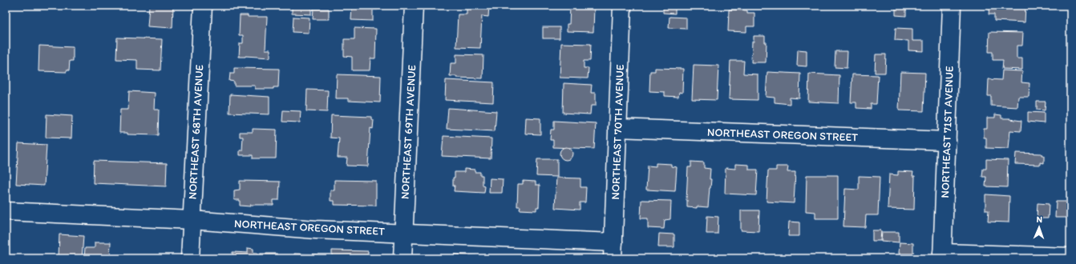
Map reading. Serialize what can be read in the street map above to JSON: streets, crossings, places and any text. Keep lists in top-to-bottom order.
{
  "streets": {
    "street": [
      "NORTHEAST 68TH AVENUE",
      "NORTHEAST 69TH AVENUE",
      "NORTHEAST 70TH AVENUE",
      "NORTHEAST 71ST AVENUE",
      "NORTHEAST OREGON STREET"
    ]
  },
  "crossings": [
    ["NORTHEAST 68TH AVENUE", "NORTHEAST OREGON STREET"],
    ["NORTHEAST 69TH AVENUE", "NORTHEAST OREGON STREET"],
    ["NORTHEAST 70TH AVENUE", "NORTHEAST OREGON STREET"],
    ["NORTHEAST 71ST AVENUE", "NORTHEAST OREGON STREET"]
  ],
  "north": "top"
}
